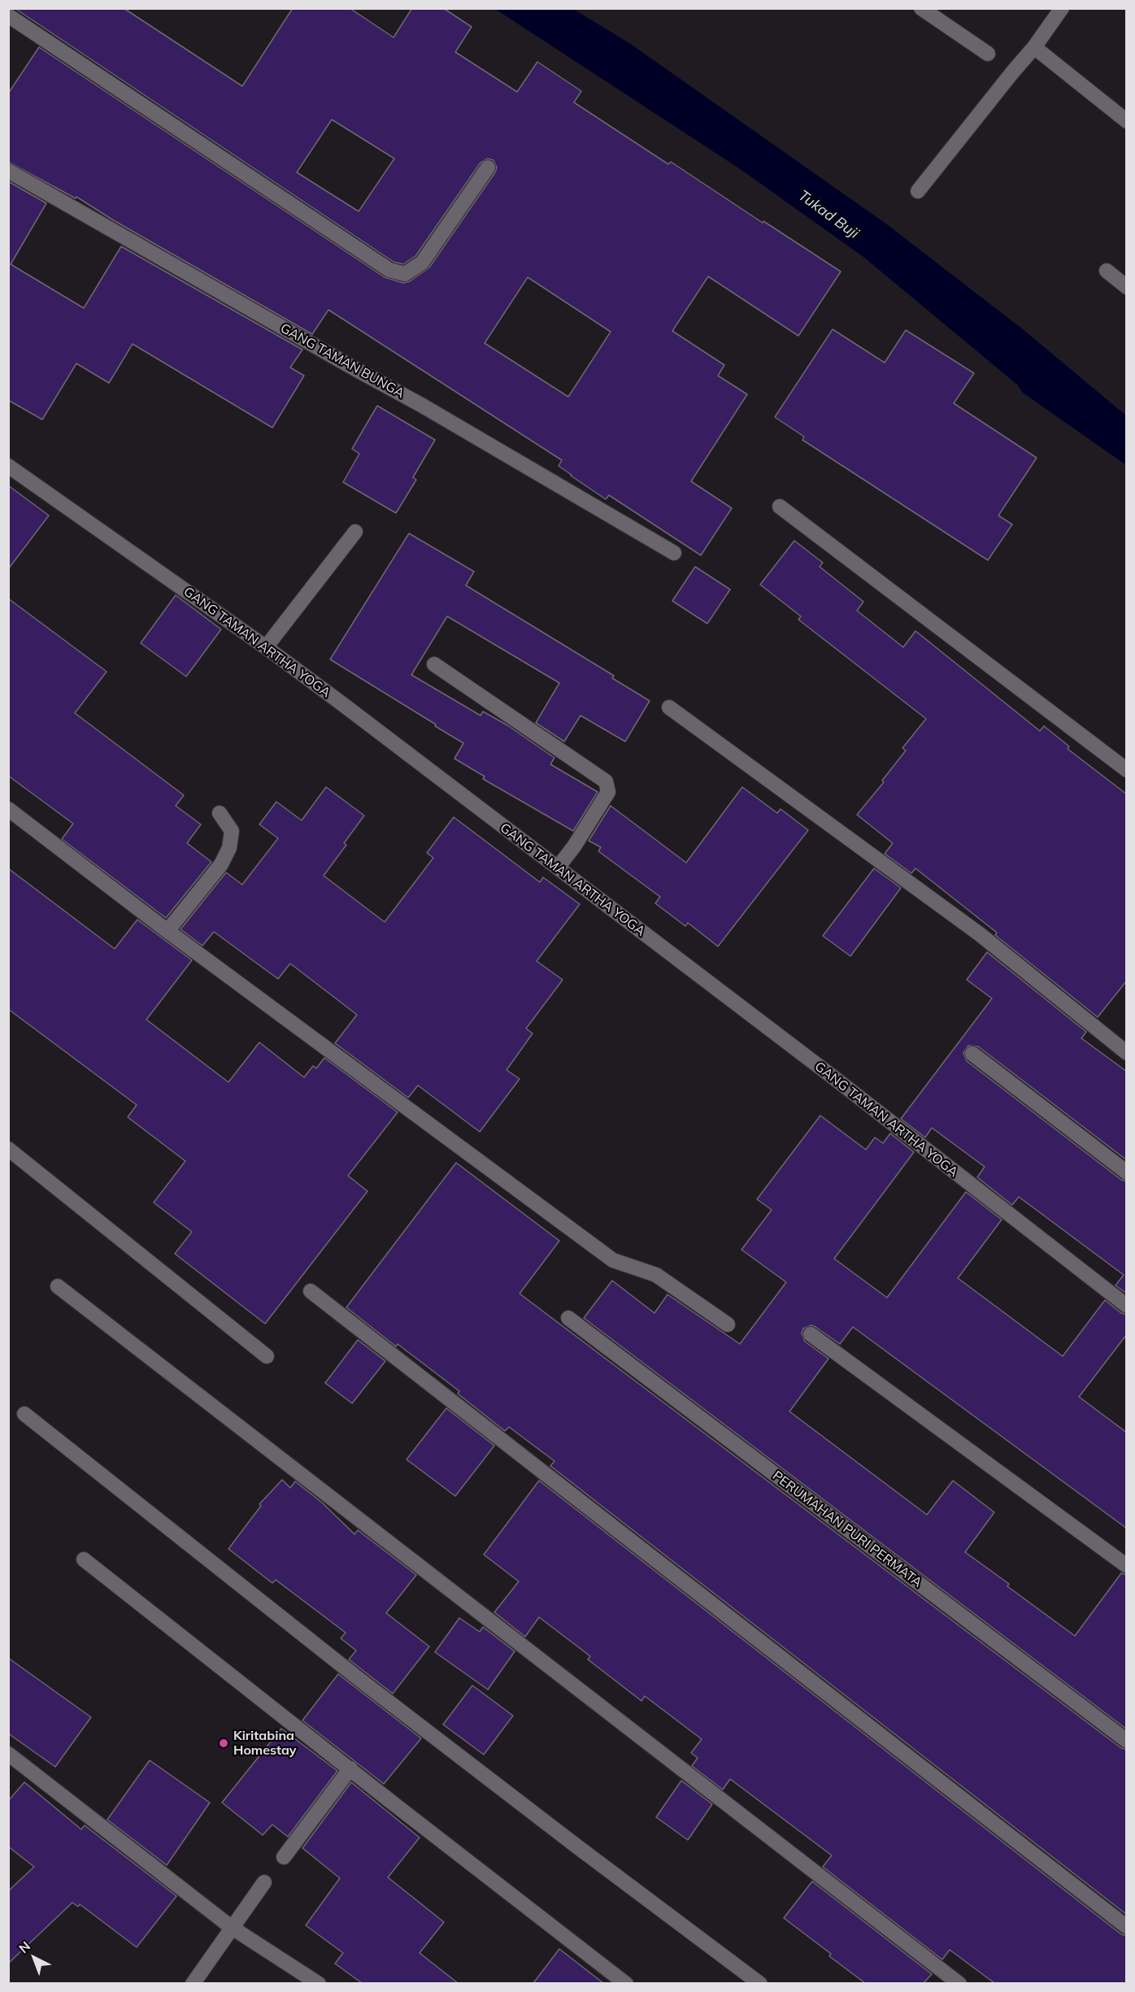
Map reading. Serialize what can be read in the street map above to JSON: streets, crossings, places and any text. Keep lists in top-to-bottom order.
{
  "streets": {
    "street": ["GANG TAMAN BUNGA", "GANG TAMAN ARTHA YOGA", "PERUMAHAN PURI PERMATA"]
  },
  "water": ["Tukad Buji"],
  "places": ["Kiritabina Homestay"],
  "north": "top left"
}
